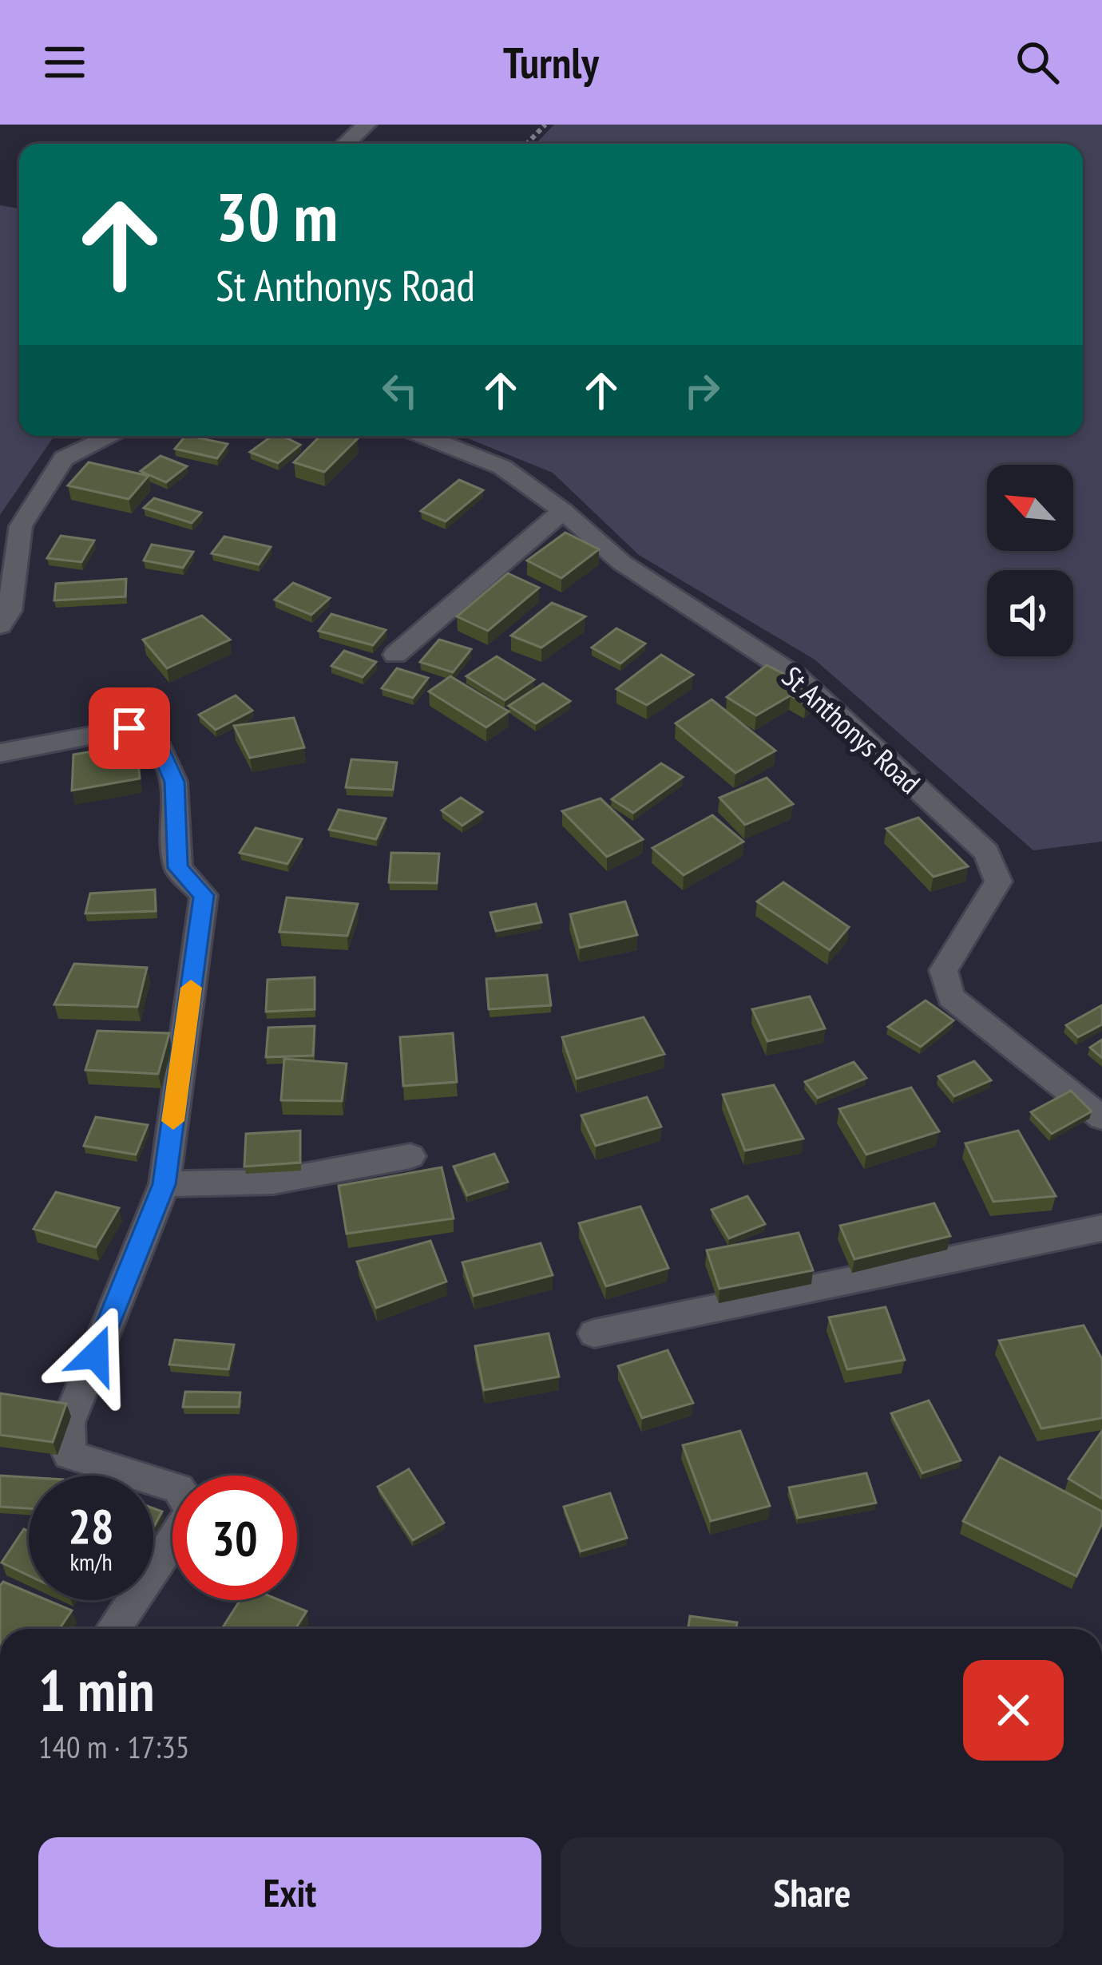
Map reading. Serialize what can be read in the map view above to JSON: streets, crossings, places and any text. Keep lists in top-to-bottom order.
{
  "streets": {
    "street": ["St Anthonys Road"]
  },
  "north": "top left",
  "page": {
    "header": "Turnly",
    "turn": ["30 m", "St Anthonys Road"],
    "speed": "28 km/h",
    "limit": "30",
    "heading": ["1 min", "140 m · 17:35"],
    "buttons": ["Exit", "Share"]
  }
}
